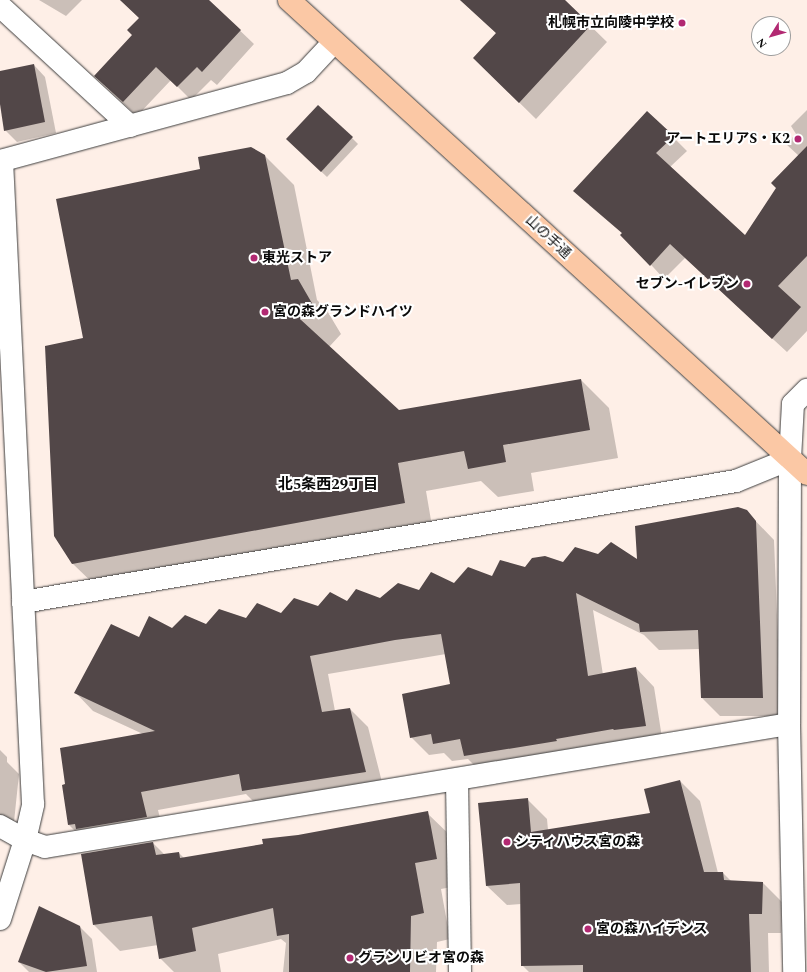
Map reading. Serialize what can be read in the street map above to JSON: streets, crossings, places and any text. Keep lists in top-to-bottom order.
{
  "streets": {
    "main road": ["山の手通"]
  },
  "districts": ["北5条西29丁目"],
  "places": [
    "札幌市立向陵中学校",
    "アートエリアS・K2",
    "東光ストア",
    "セブン-イレブン",
    "宮の森グランドハイツ",
    "シティハウス宮の森",
    "宮の森ハイデンス",
    "グランリビオ宮の森"
  ],
  "north": "bottom left"
}
